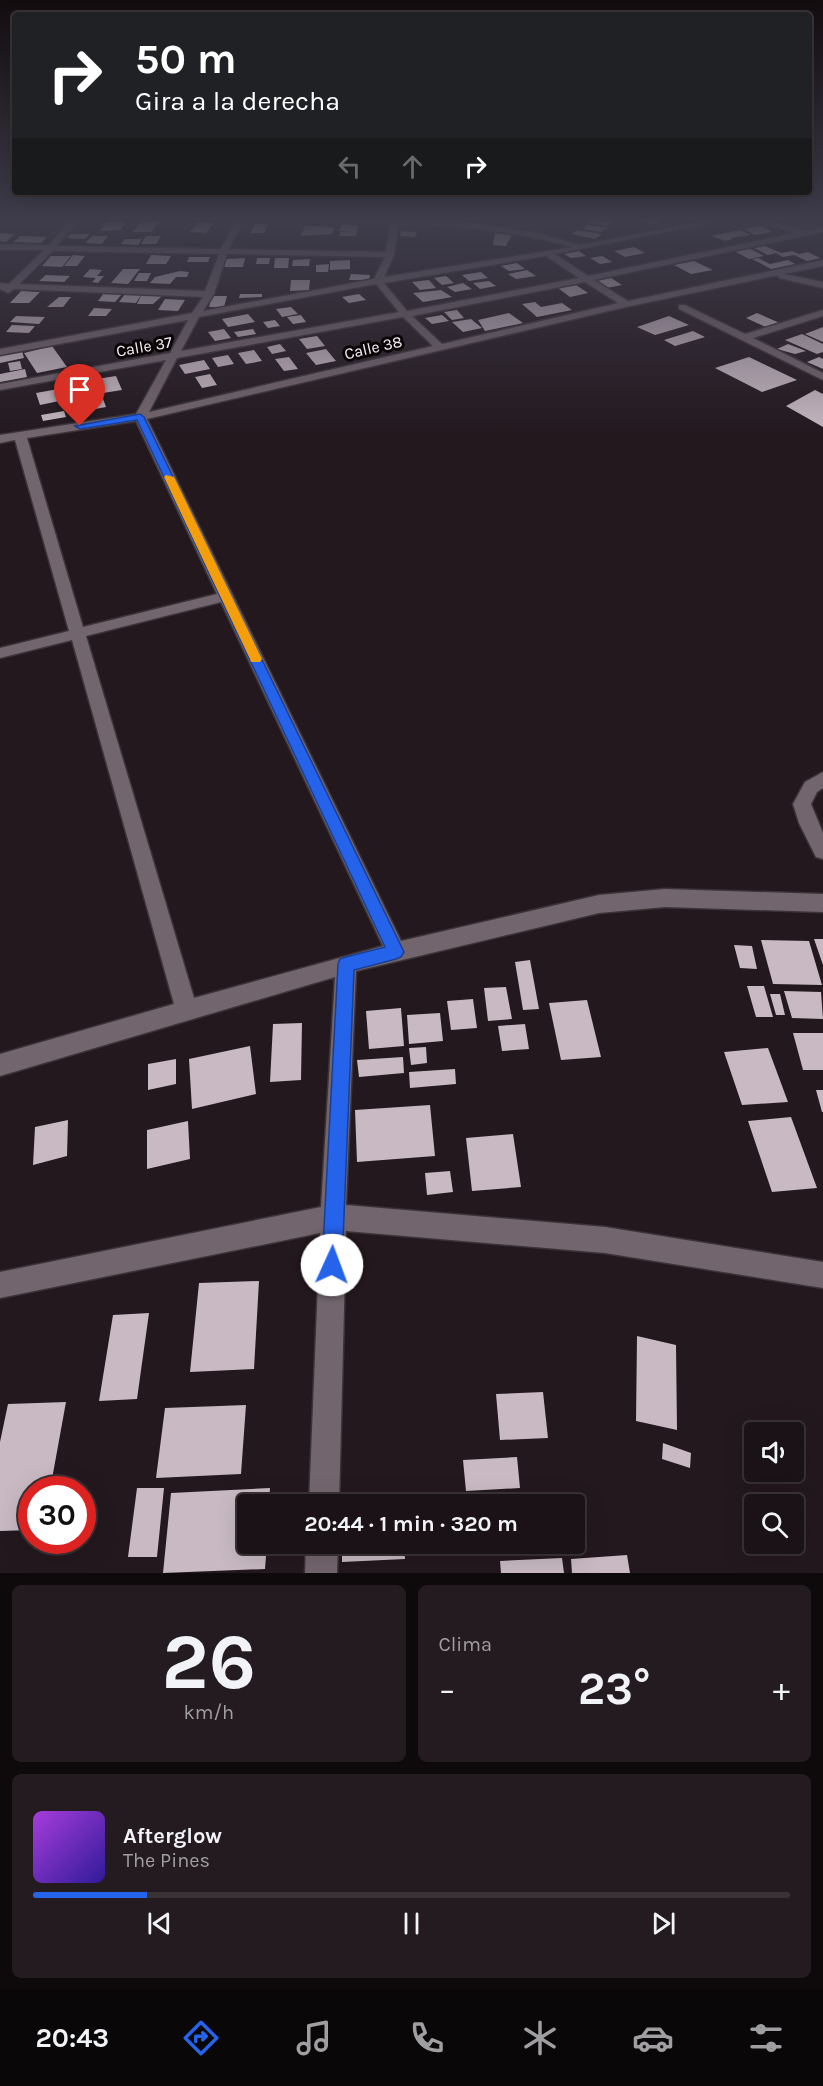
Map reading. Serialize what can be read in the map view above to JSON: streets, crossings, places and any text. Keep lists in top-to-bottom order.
{
  "streets": {
    "street": ["Calle 37", "Calle 38"]
  },
  "page": {
    "turn": ["50 m", "Gira a la derecha"],
    "limit": "30",
    "trip": "20:44 · 1 min · 320 m",
    "tile": [
      ["26", "km/h"],
      "Clima"
    ],
    "heat": ["−", "23°", "+"],
    "song": ["Afterglow", "The Pines"],
    "tabs": "20:43"
  }
}
